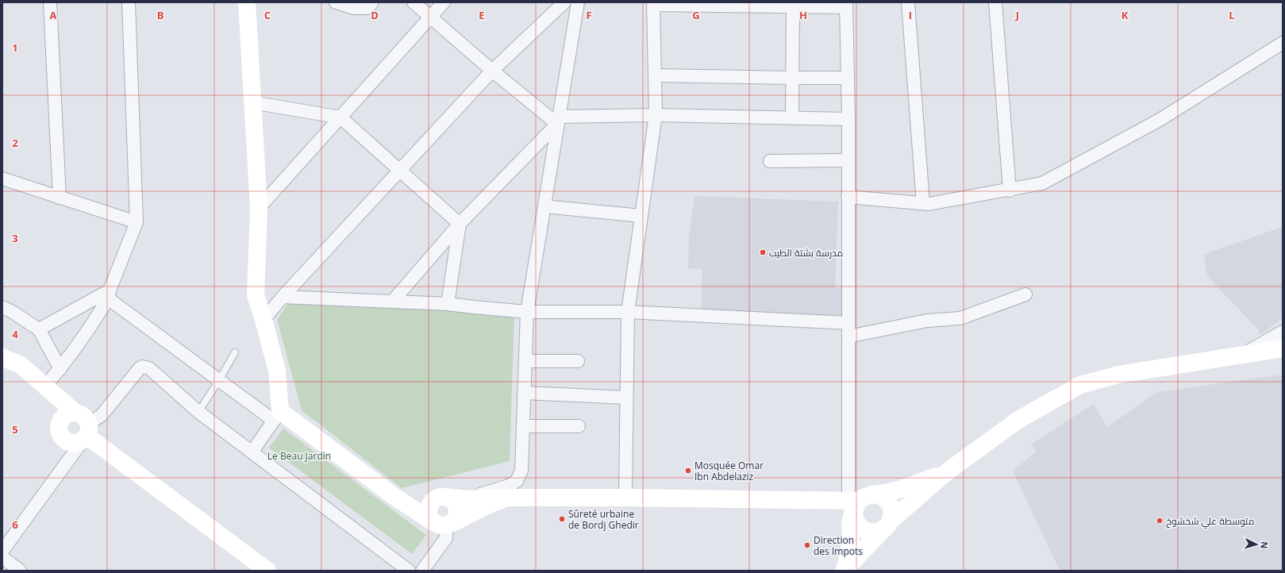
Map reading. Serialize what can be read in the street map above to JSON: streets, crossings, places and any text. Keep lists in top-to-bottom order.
{
  "parks": ["Le Beau Jardin"],
  "places": [
    "مدرسة بشتة الطيب",
    "Mosquée Omar Ibn Abdelaziz",
    "Sûreté urbaine de Bordj Ghedir",
    "متوسطة علي شخشوخ",
    "Direction des Impots"
  ],
  "north": "right",
  "grid": {
    "columns": [
      "A",
      "B",
      "C",
      "D",
      "E",
      "F",
      "G",
      "H",
      "I",
      "J",
      "K",
      "L"
    ],
    "rows": [
      "1",
      "2",
      "3",
      "4",
      "5",
      "6"
    ]
  }
}
